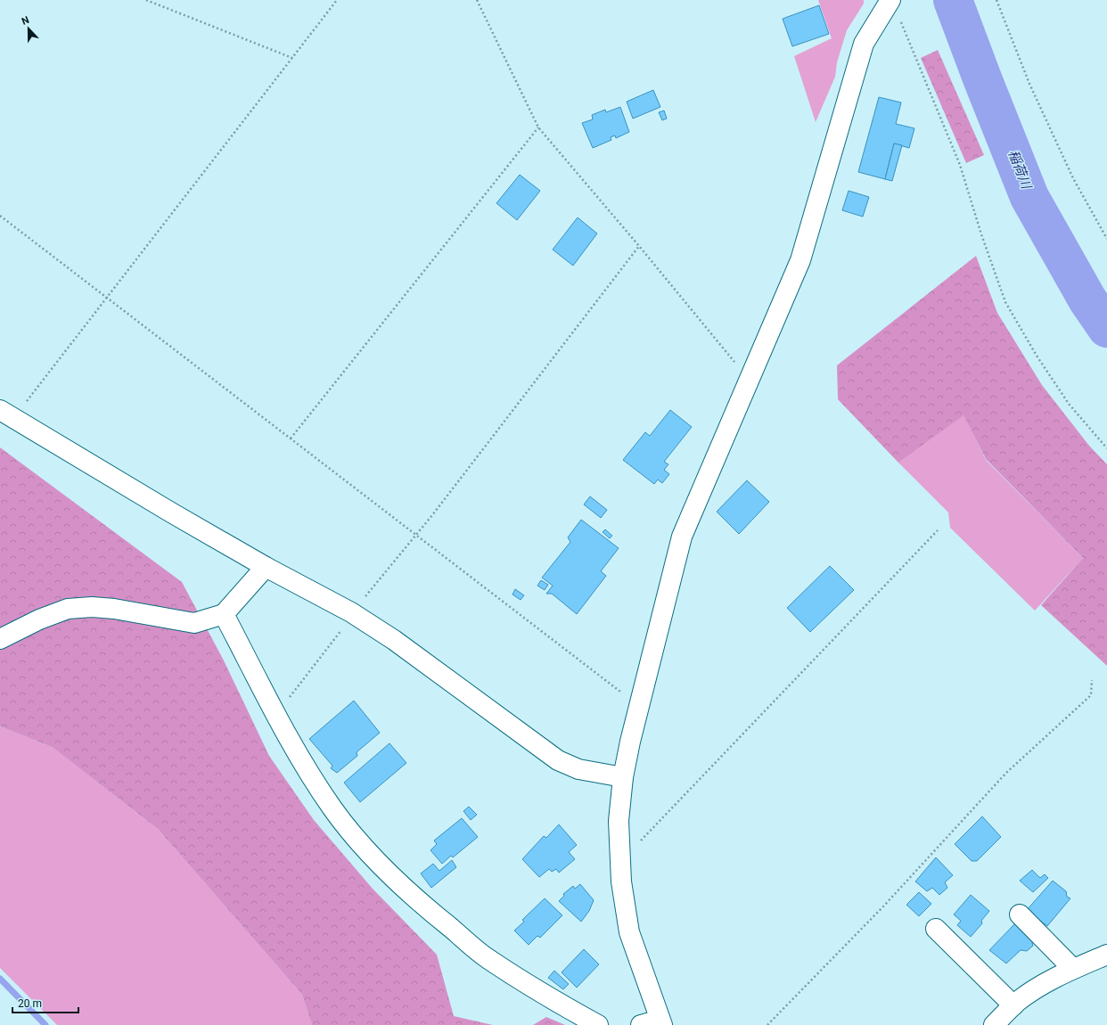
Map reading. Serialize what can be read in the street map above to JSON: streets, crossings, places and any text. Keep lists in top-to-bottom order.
{
  "water": ["稲荷川"],
  "scale_bar": "20 m",
  "north": "top"
}
